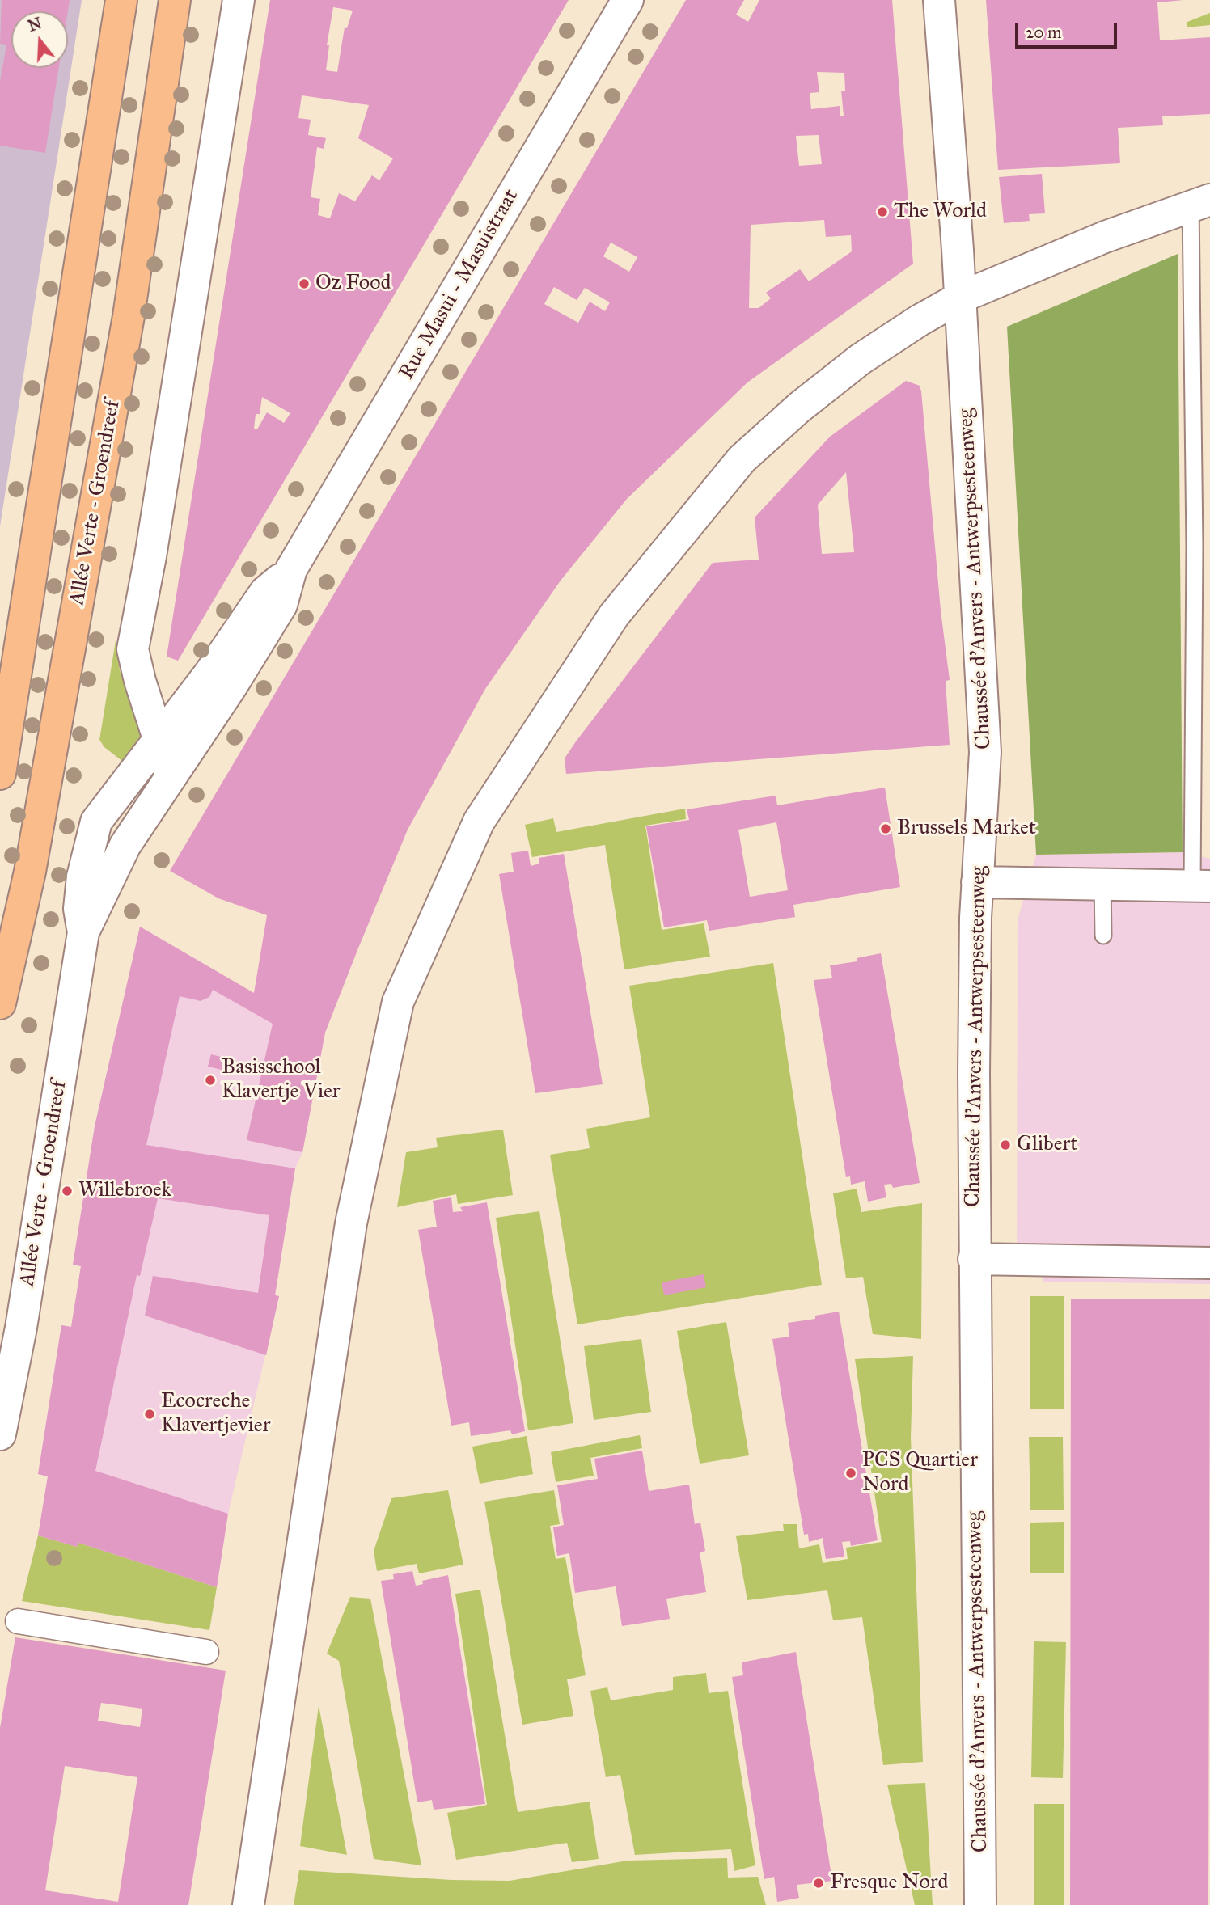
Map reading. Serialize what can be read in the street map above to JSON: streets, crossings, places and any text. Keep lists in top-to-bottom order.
{
  "streets": {
    "main road": ["Allée Verte - Groendreef"],
    "street": ["Rue Masui - Masuistraat", "Chaussée d'Anvers - Antwerpsesteenweg"]
  },
  "crossings": [
    ["Rue Masui - Masuistraat", "Allée Verte - Groendreef"]
  ],
  "places": [
    "The World",
    "Oz Food",
    "Brussels Market",
    "Basisschool Klavertje Vier",
    "Glibert",
    "Willebroek",
    "Ecocreche Klavertjevier",
    "PCS Quartier Nord",
    "Fresque Nord"
  ],
  "scale_bar": "20 m",
  "north": "top"
}
